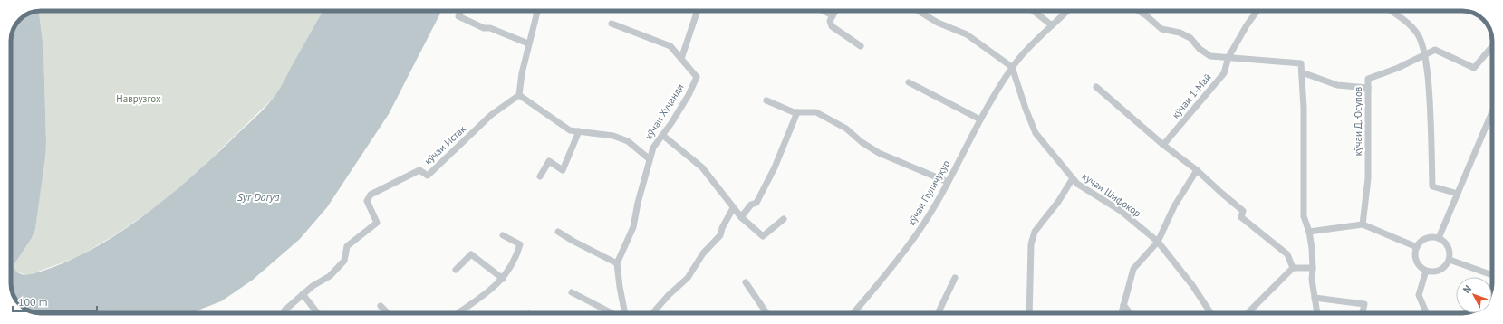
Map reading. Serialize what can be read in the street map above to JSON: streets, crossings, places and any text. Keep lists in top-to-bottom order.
{
  "streets": {
    "street": [
      "кӯчаи 1-Май",
      "кӯчаи Хуҷанди",
      "кӯчаи Д.Юсупов",
      "кӯчаи Истак",
      "кӯчаи Пуличуқур",
      "кучаи Шифокор"
    ]
  },
  "crossings": [
    ["кӯчаи Пуличуқур", "кучаи Шифокор"]
  ],
  "water": ["Syr Darya"],
  "parks": ["Наврузгох"],
  "scale_bar": "100 m",
  "north": "top left"
}
